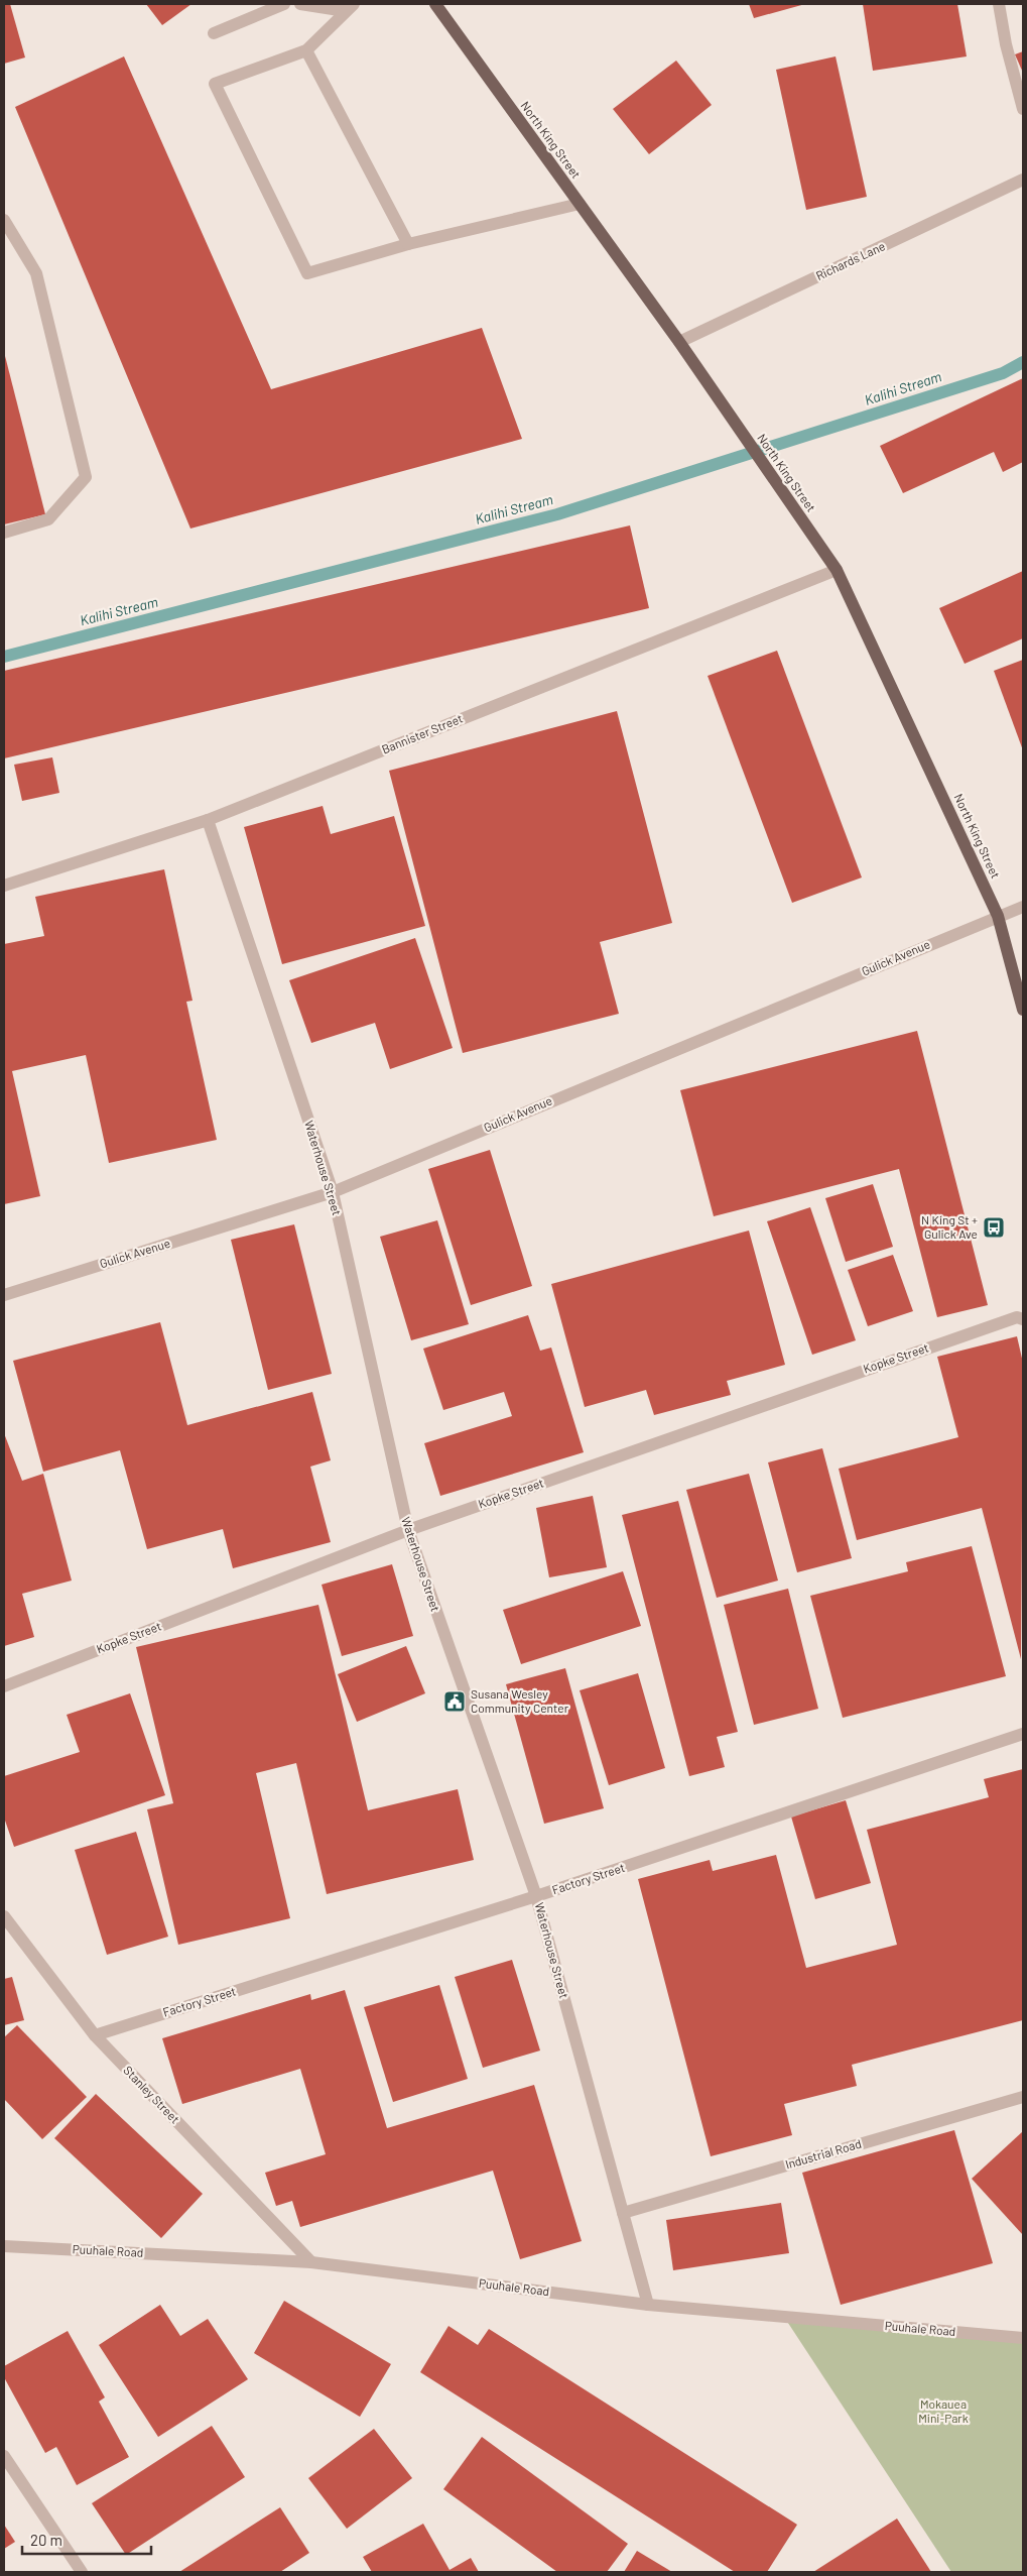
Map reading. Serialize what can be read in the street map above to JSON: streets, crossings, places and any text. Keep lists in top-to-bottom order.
{
  "streets": {
    "main road": ["North King Street"],
    "street": [
      "Richards Lane",
      "Bannister Street",
      "Gulick Avenue",
      "Waterhouse Street",
      "Kopke Street",
      "Factory Street",
      "Stanley Street",
      "Industrial Road",
      "Puuhale Road"
    ]
  },
  "crossings": [
    ["North King Street", "Richards Lane"],
    ["North King Street", "Bannister Street"],
    ["North King Street", "Gulick Avenue"],
    ["Bannister Street", "Waterhouse Street"],
    ["Gulick Avenue", "Waterhouse Street"],
    ["Waterhouse Street", "Kopke Street"],
    ["Waterhouse Street", "Factory Street"],
    ["Waterhouse Street", "Industrial Road"],
    ["Waterhouse Street", "Puuhale Road"],
    ["Factory Street", "Stanley Street"],
    ["Stanley Street", "Puuhale Road"]
  ],
  "water": ["Kalihi Stream"],
  "parks": ["Mokauea Mini-Park"],
  "places": {
    "bus stop": ["N King St + Gulick Ave"],
    "public building": ["Susana Wesley Community Center"]
  },
  "scale_bar": "20 m"
}
